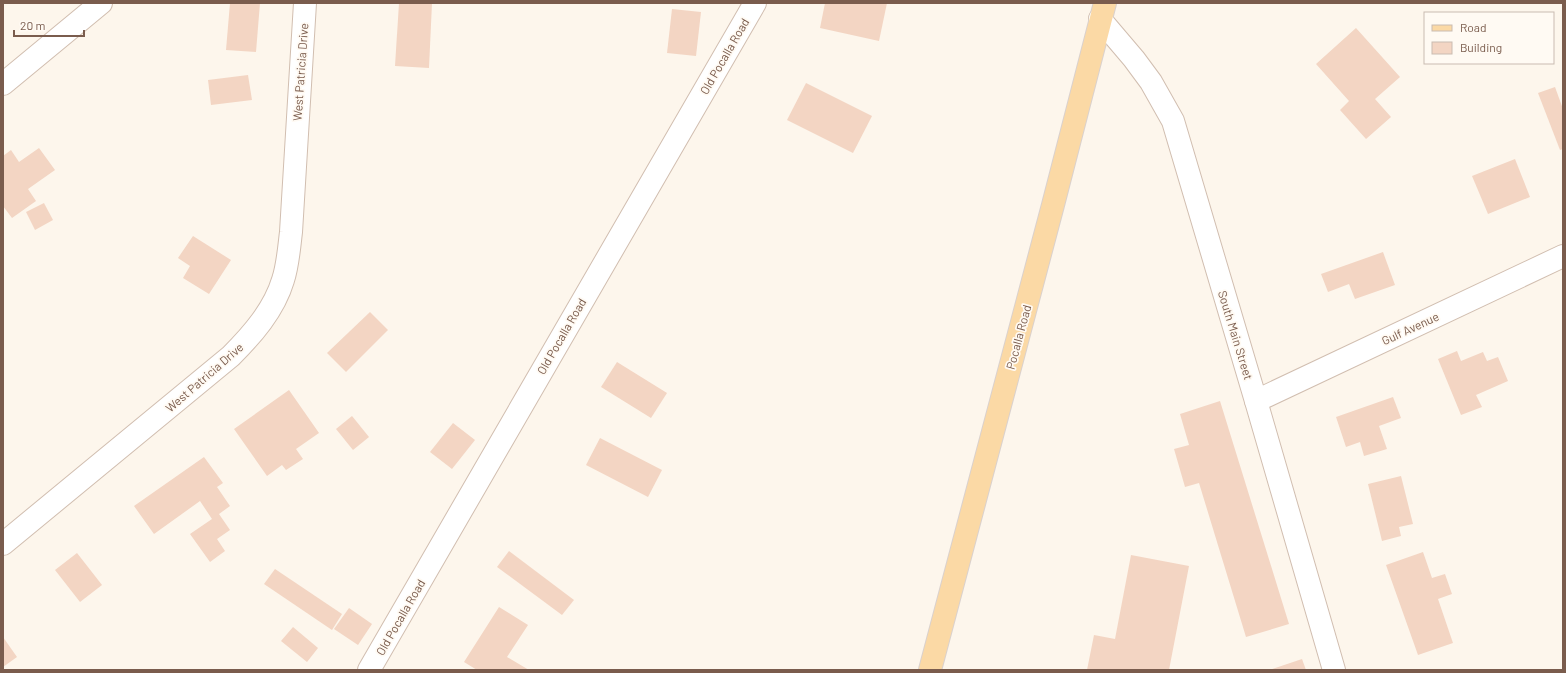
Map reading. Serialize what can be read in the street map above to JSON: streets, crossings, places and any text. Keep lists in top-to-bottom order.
{
  "streets": {
    "main road": ["Pocalla Road"],
    "street": [
      "Old Pocalla Road",
      "West Patricia Drive",
      "Gulf Avenue",
      "South Main Street"
    ]
  },
  "crossings": [
    ["Gulf Avenue", "South Main Street"],
    ["South Main Street", "Pocalla Road"]
  ],
  "legend": ["Road", "Building"],
  "scale_bar": "20 m"
}
